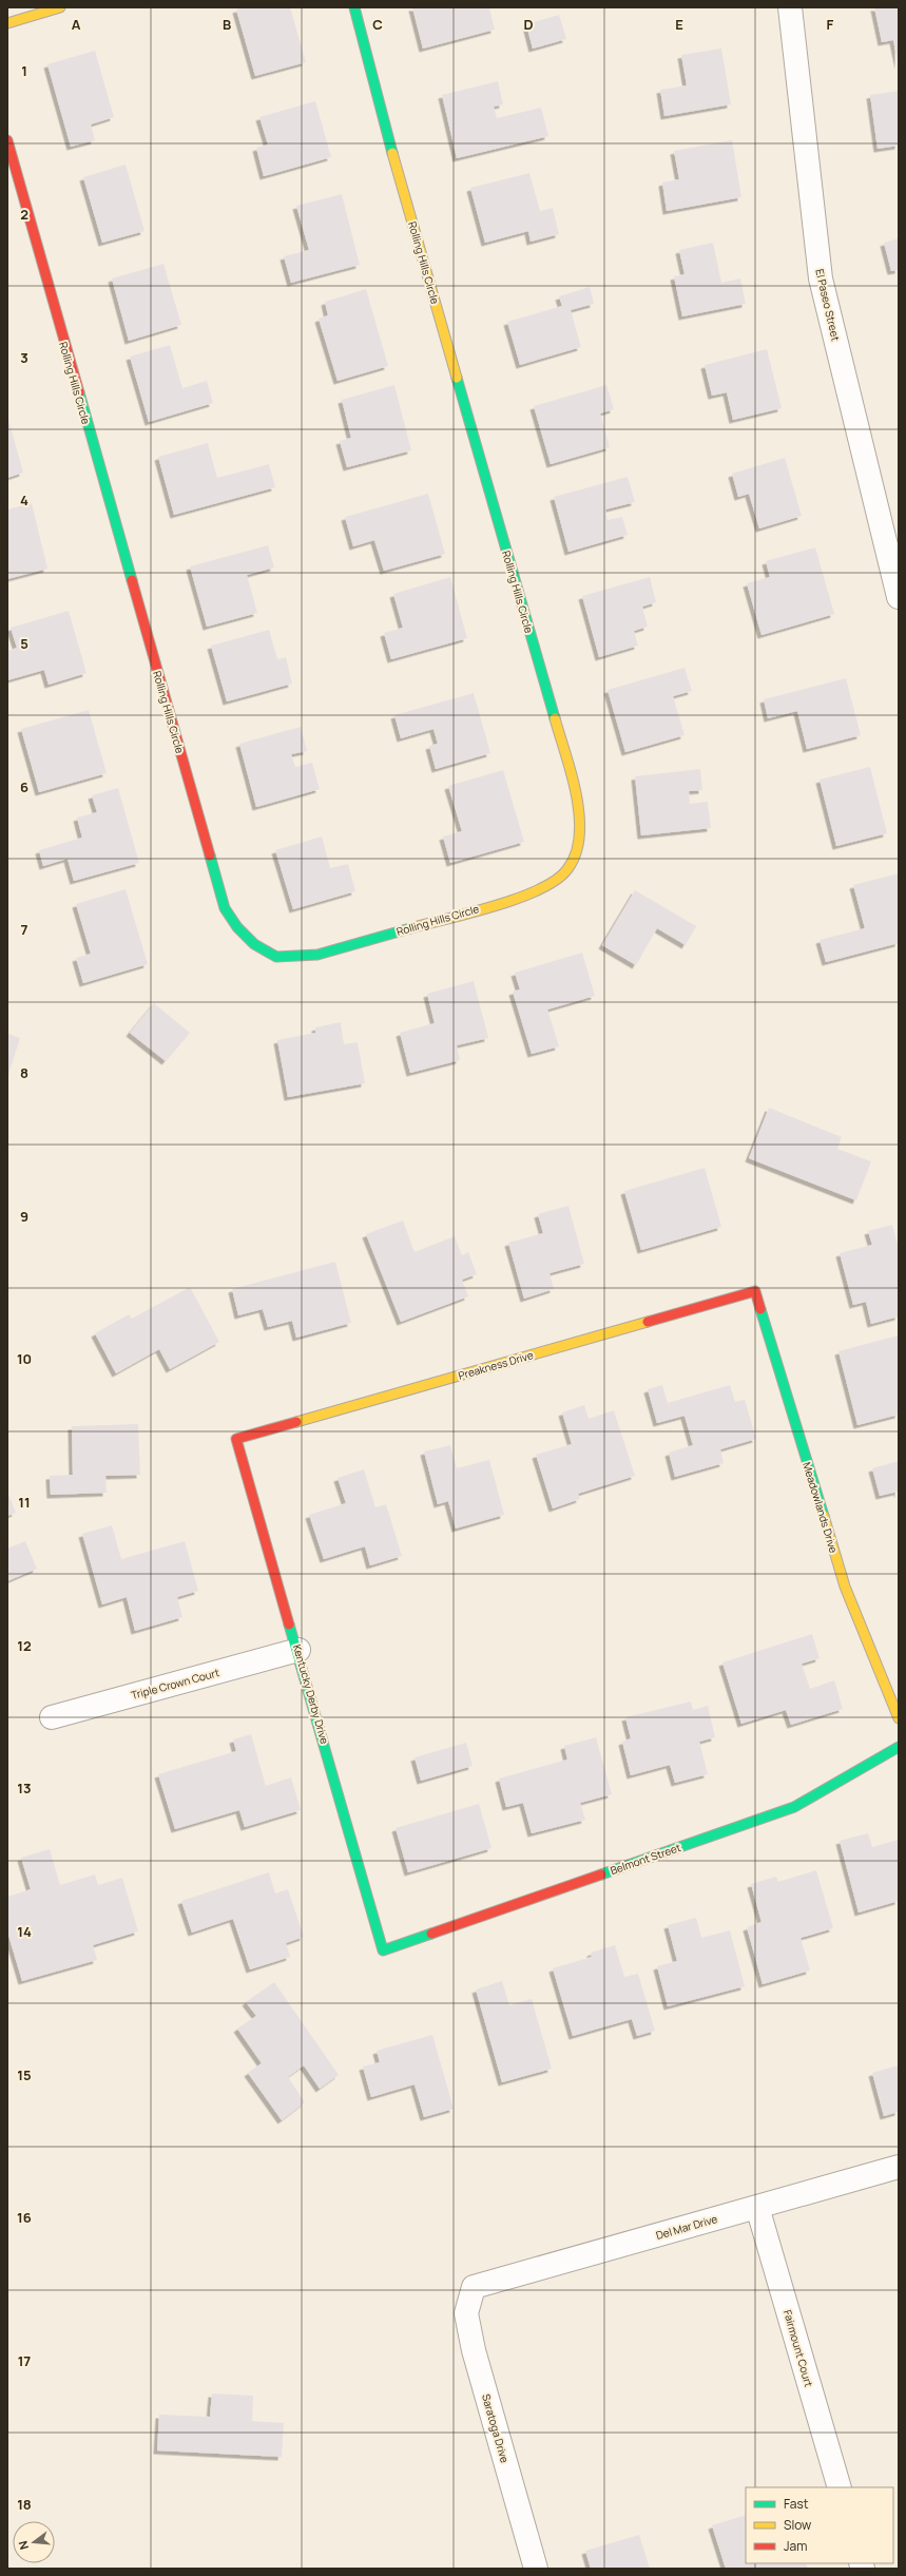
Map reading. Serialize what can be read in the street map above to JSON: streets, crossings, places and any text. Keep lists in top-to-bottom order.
{
  "streets": {
    "street": [
      "Rolling Hills Circle",
      "El Paseo Street",
      "Preakness Drive",
      "Meadowlands Drive",
      "Triple Crown Court",
      "Kentucky Derby Drive",
      "Belmont Street",
      "Del Mar Drive",
      "Fairmount Court",
      "Saratoga Drive"
    ]
  },
  "crossings": [
    ["Preakness Drive", "Meadowlands Drive"],
    ["Preakness Drive", "Kentucky Derby Drive"],
    ["Triple Crown Court", "Kentucky Derby Drive"],
    ["Kentucky Derby Drive", "Belmont Street"],
    ["Del Mar Drive", "Fairmount Court"],
    ["Del Mar Drive", "Saratoga Drive"]
  ],
  "legend": ["Fast", "Slow", "Jam"],
  "north": "left",
  "grid": {
    "columns": [
      "A",
      "B",
      "C",
      "D",
      "E",
      "F"
    ],
    "rows": [
      "1",
      "2",
      "3",
      "4",
      "5",
      "6",
      "7",
      "8",
      "9",
      "10",
      "11",
      "12",
      "13",
      "14",
      "15",
      "16",
      "17",
      "18"
    ]
  }
}
